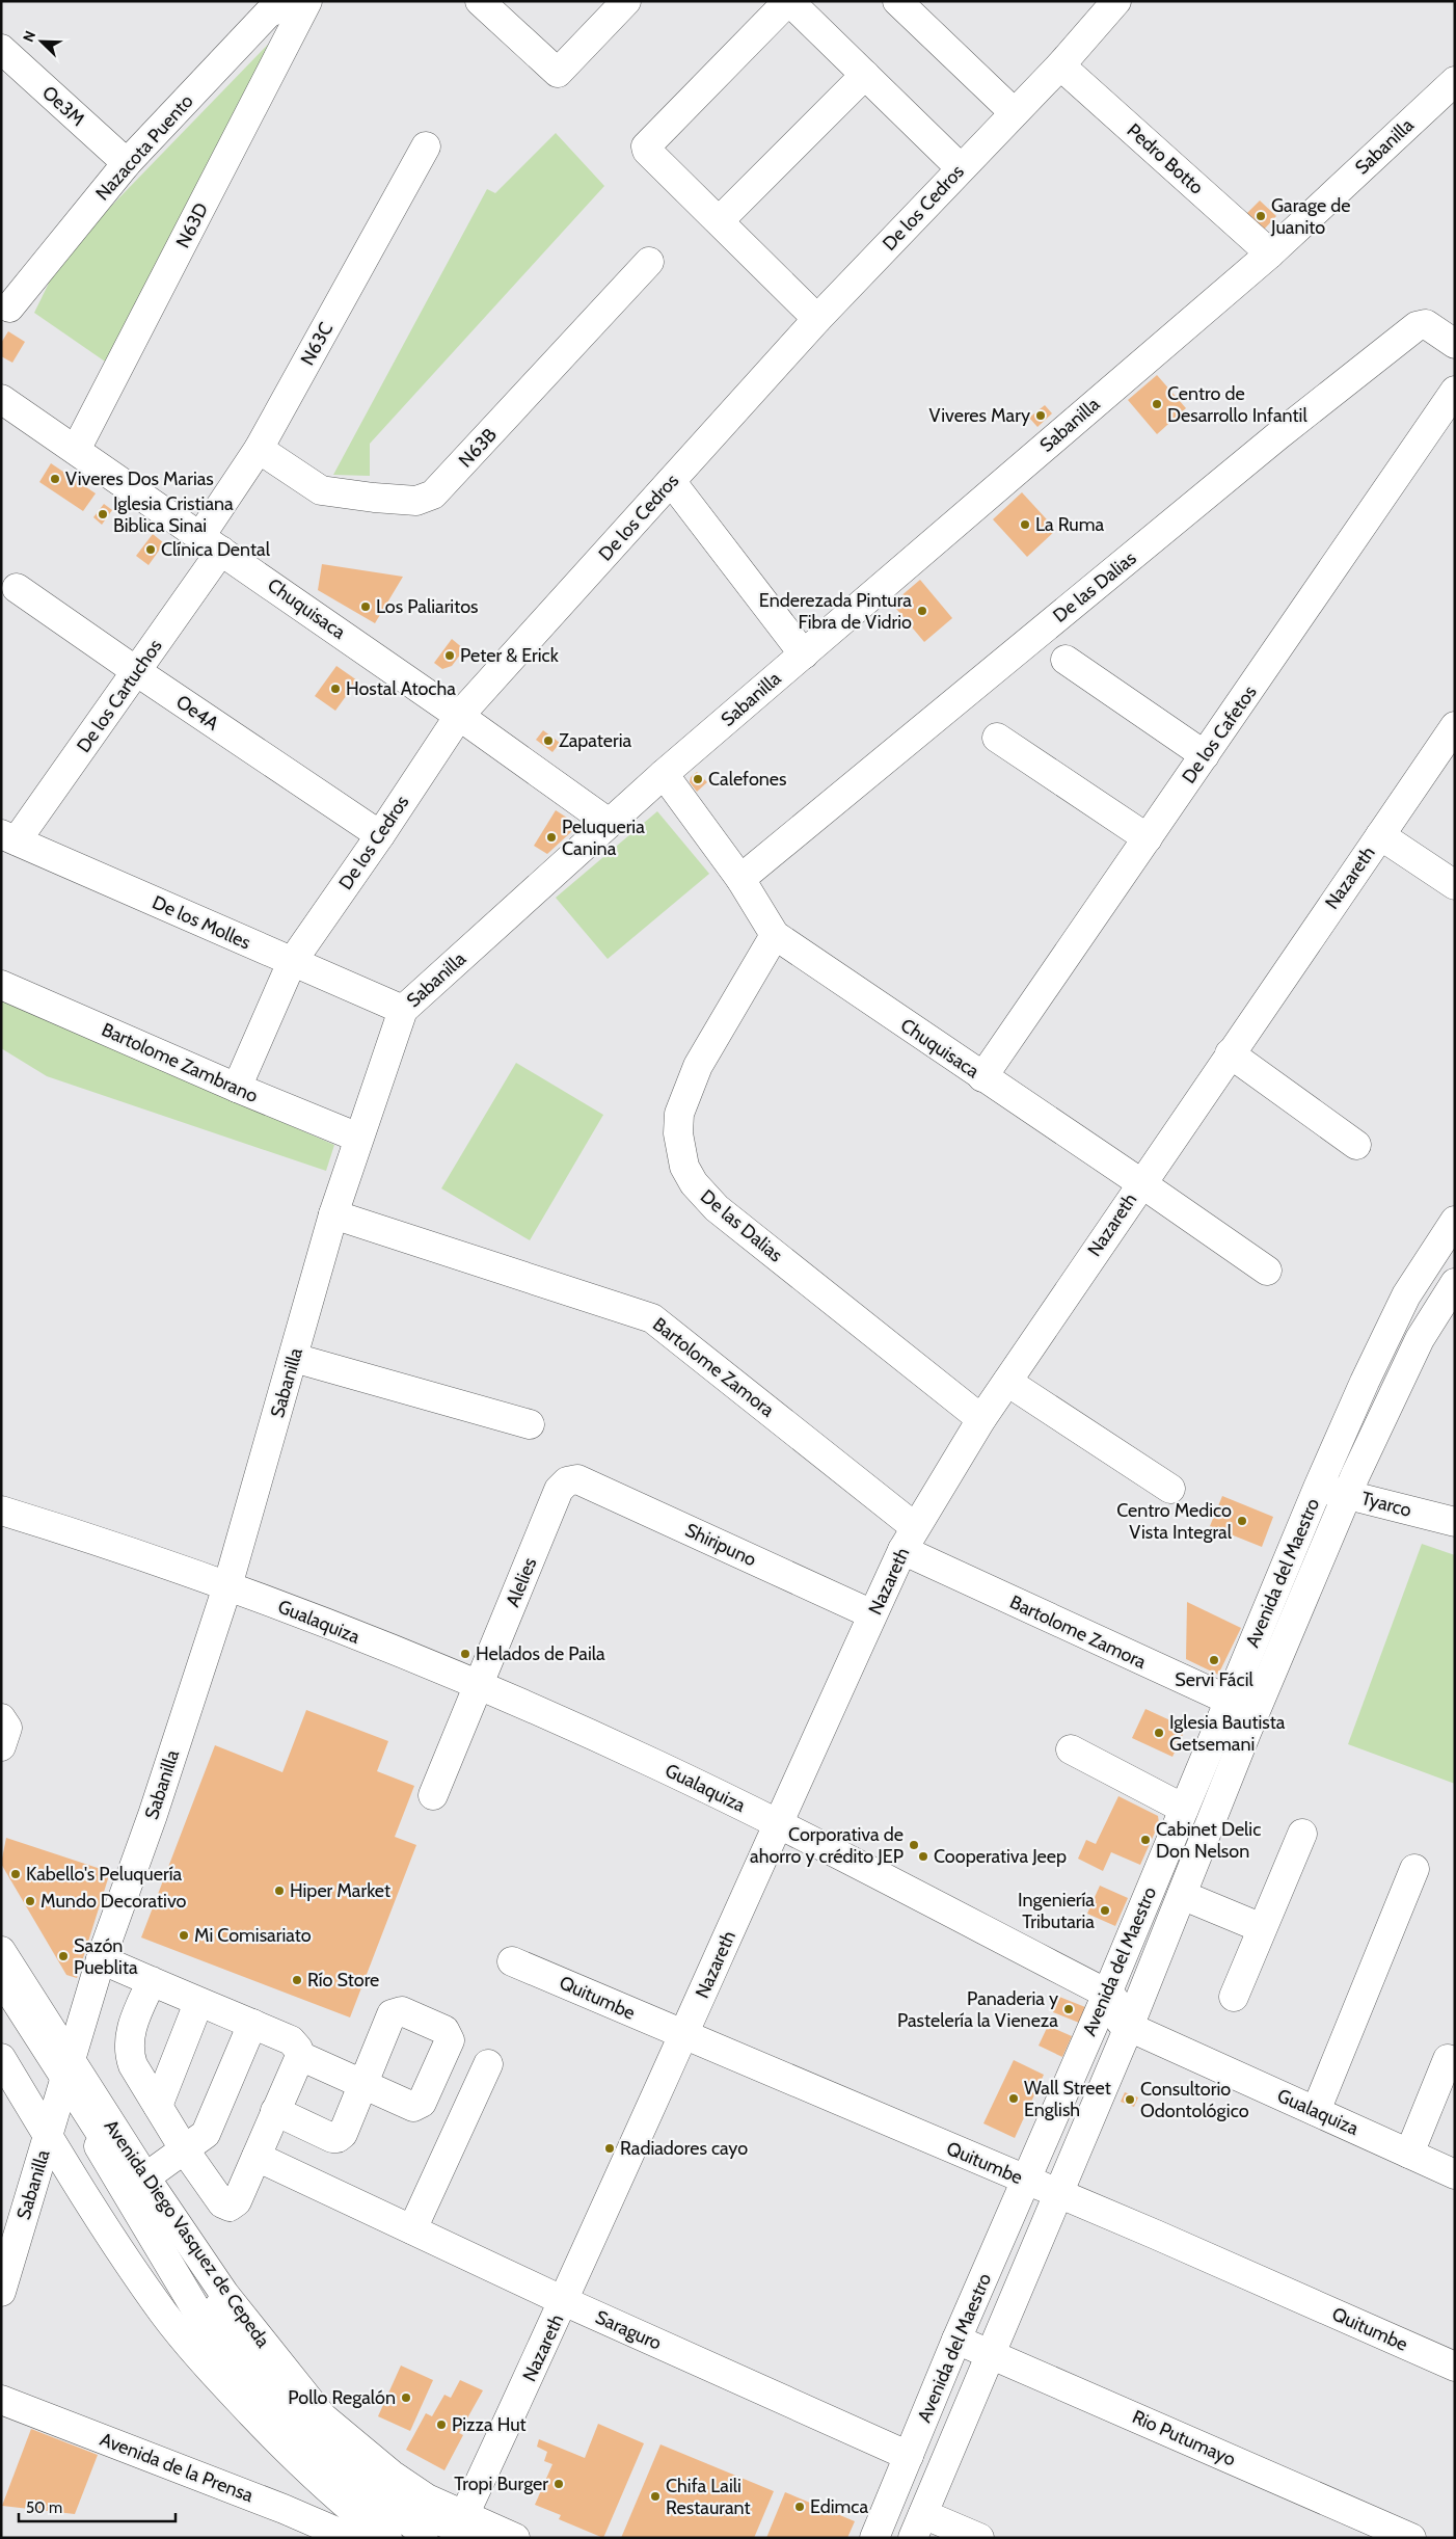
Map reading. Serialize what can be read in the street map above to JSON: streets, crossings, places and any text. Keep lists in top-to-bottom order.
{
  "streets": {
    "street": [
      "Oe3M",
      "Sabanilla",
      "Nazacota Puento",
      "Pedro Botto",
      "De los Cedros",
      "N63D",
      "N63C",
      "N63B",
      "De las Dalias",
      "Chuquisaca",
      "De los Cartuchos",
      "Oe4A",
      "De los Cafetos",
      "Nazareth",
      "De los Molles",
      "Bartolome Zambrano",
      "Bartolome Zamora",
      "Tyarco",
      "Shiripuno",
      "Avenida del Maestro",
      "Alelies",
      "Gualaquiza",
      "Quitumbe",
      "Avenida Diego Vasquez de Cepeda",
      "Saraguro",
      "Rio Putumayo",
      "Avenida de la Prensa"
    ]
  },
  "crossings": [
    ["Oe3M", "Nazacota Puento"],
    ["Sabanilla", "Pedro Botto"],
    ["Sabanilla", "Chuquisaca"],
    ["Sabanilla", "De los Molles"],
    ["Sabanilla", "Bartolome Zambrano"],
    ["Sabanilla", "Bartolome Zamora"],
    ["Sabanilla", "Gualaquiza"],
    ["Sabanilla", "Avenida Diego Vasquez de Cepeda"],
    ["Pedro Botto", "De los Cedros"],
    ["De los Cedros", "Chuquisaca"],
    ["De los Cedros", "Oe4A"],
    ["De los Cedros", "De los Molles"],
    ["De los Cedros", "Bartolome Zambrano"],
    ["N63D", "Chuquisaca"],
    ["N63C", "N63B"],
    ["N63C", "Chuquisaca"],
    ["N63C", "De los Cartuchos"],
    ["De las Dalias", "Chuquisaca"],
    ["De las Dalias", "Nazareth"],
    ["Chuquisaca", "De los Cartuchos"],
    ["Chuquisaca", "De los Cafetos"],
    ["Chuquisaca", "Nazareth"],
    ["De los Cartuchos", "Oe4A"],
    ["De los Cartuchos", "De los Molles"],
    ["Nazareth", "Bartolome Zamora"],
    ["Nazareth", "Shiripuno"],
    ["Nazareth", "Gualaquiza"],
    ["Nazareth", "Quitumbe"],
    ["Nazareth", "Avenida Diego Vasquez de Cepeda"],
    ["Nazareth", "Saraguro"],
    ["Bartolome Zamora", "Avenida del Maestro"],
    ["Tyarco", "Avenida del Maestro"],
    ["Shiripuno", "Alelies"],
    ["Avenida del Maestro", "Gualaquiza"],
    ["Avenida del Maestro", "Quitumbe"],
    ["Avenida del Maestro", "Saraguro"],
    ["Avenida del Maestro", "Rio Putumayo"],
    ["Alelies", "Gualaquiza"]
  ],
  "places": [
    "Garage de Juanito",
    "Centro de Desarrollo Infantil",
    "Viveres Mary",
    "Viveres Dos Marias",
    "Iglesia Cristiana Biblica Sinai",
    "La Ruma",
    "Clínica Dental",
    "Los Paliaritos",
    "Enderezada Pintura Fibra de Vidrio",
    "Peter & Erick",
    "Hostal Atocha",
    "Zapateria",
    "Calefones",
    "Peluqueria Canina",
    "Centro Medico Vista Integral",
    "Helados de Paila",
    "Servi Fácil",
    "Iglesia Bautista Getsemani",
    "Cabinet Delic Don Nelson",
    "Corporativa de ahorro y crédito JEP",
    "Cooperativa Jeep",
    "Kabello's Peluquería",
    "Hiper Market",
    "Mundo Decorativo",
    "Ingeniería Tributaria",
    "Mi Comisariato",
    "Sazón Pueblita",
    "Río Store",
    "Panaderia y Pastelería la Vieneza",
    "Wall Street English",
    "Consultorio Odontológico",
    "Radiadores cayo",
    "Pollo Regalón",
    "Pizza Hut",
    "Tropi Burger",
    "Chifa Laili Restaurant",
    "Edimca"
  ],
  "scale_bar": "50 m",
  "north": "top left"
}
